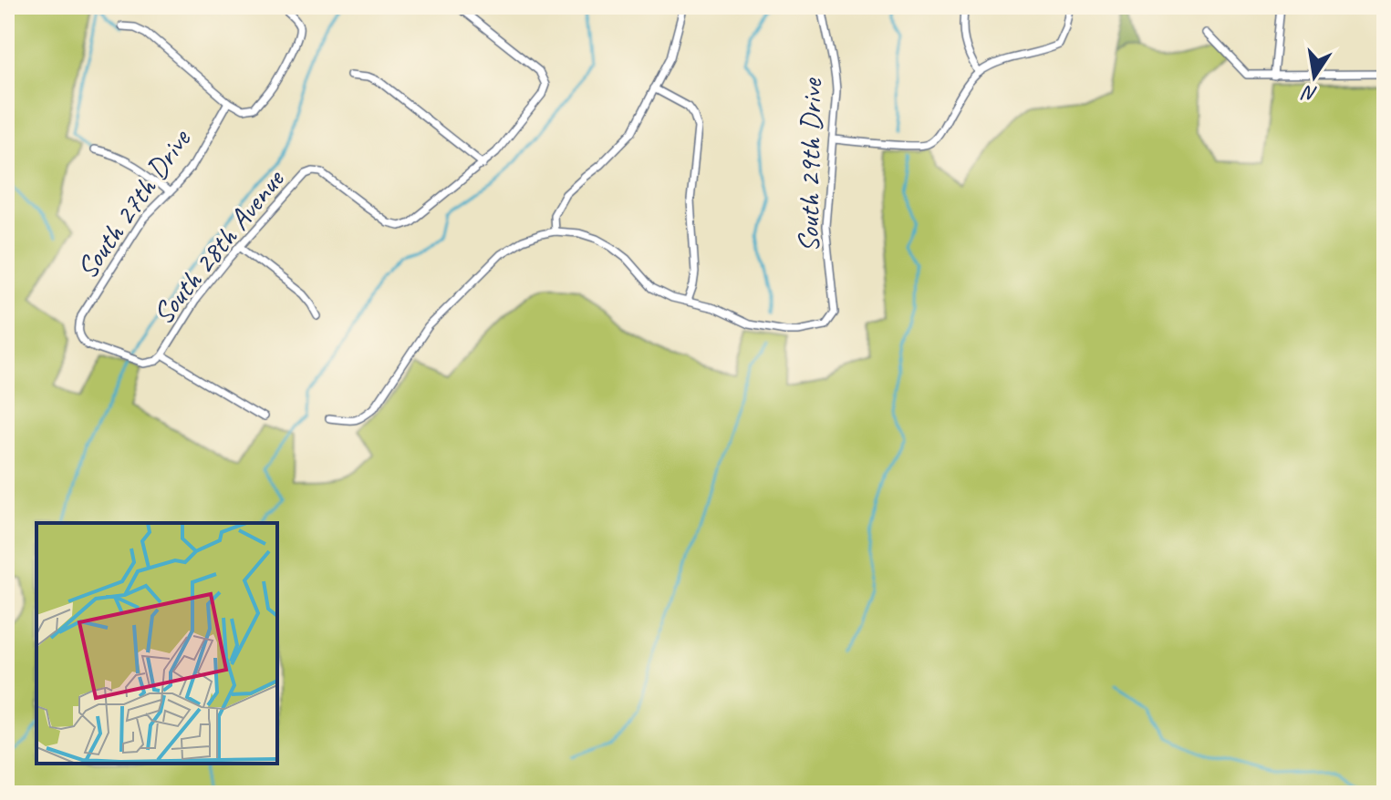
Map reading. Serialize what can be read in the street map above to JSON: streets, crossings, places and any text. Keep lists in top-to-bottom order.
{
  "streets": {
    "street": ["South 29th Drive", "South 27th Drive", "South 28th Avenue"]
  },
  "crossings": [
    ["South 27th Drive", "South 28th Avenue"]
  ],
  "north": "bottom"
}
